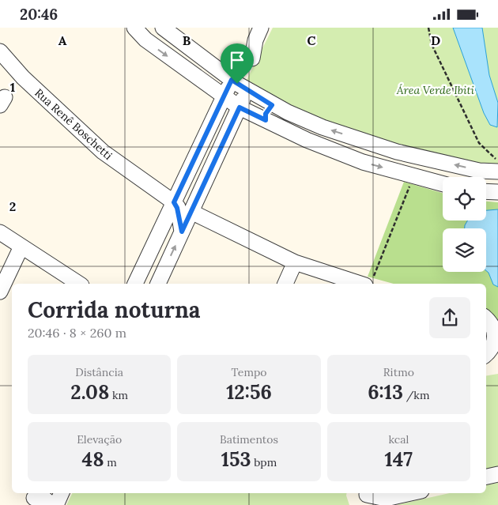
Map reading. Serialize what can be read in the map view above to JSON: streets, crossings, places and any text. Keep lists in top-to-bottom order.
{
  "streets": {
    "street": ["Rua Renê Boschetti"]
  },
  "parks": ["Área Verde Ibiti"],
  "page": {
    "status": "20:46",
    "heading": ["Corrida noturna", "20:46 · 8 × 260 m"],
    "stats": [
      ["Distância", "2.08 km"],
      ["Tempo", "12:56"],
      ["Ritmo", "6:13 /km"],
      ["Elevação", "48 m"],
      ["Batimentos", "153 bpm"],
      ["kcal", "147"]
    ]
  },
  "grid": {
    "columns": [
      "A",
      "B",
      "C",
      "D"
    ],
    "rows": ["1", "2"]
  }
}
